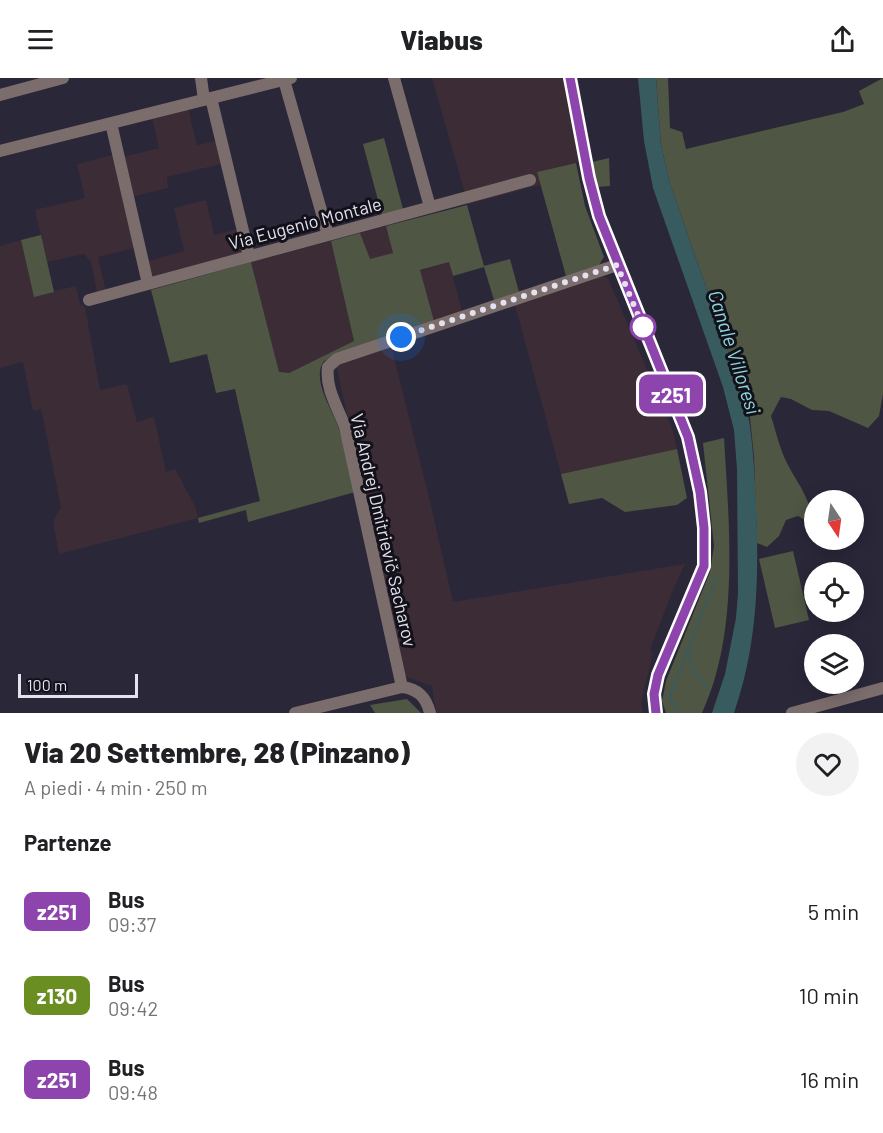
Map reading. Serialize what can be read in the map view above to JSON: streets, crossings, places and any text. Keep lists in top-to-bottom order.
{
  "streets": {
    "street": ["Via Eugenio Montale", "Via Andrej Dmitrievič Sacharov"]
  },
  "water": ["Canale Villoresi"],
  "lines": ["bus line z251"],
  "scale_bar": "100 m",
  "north": "bottom",
  "page": {
    "header": "Viabus",
    "on_map": "z251",
    "scale": "100 m",
    "heading": [
      ["Via 20 Settembre, 28 (Pinzano)", "A piedi · 4 min · 250 m"],
      "Partenze"
    ],
    "list": [
      {
        "mark": "z251",
        "name": "Bus",
        "note": "09:37",
        "value": "5 min"
      },
      {
        "mark": "z130",
        "name": "Bus",
        "note": "09:42",
        "value": "10 min"
      },
      {
        "mark": "z251",
        "name": "Bus",
        "note": "09:48",
        "value": "16 min"
      }
    ]
  }
}
